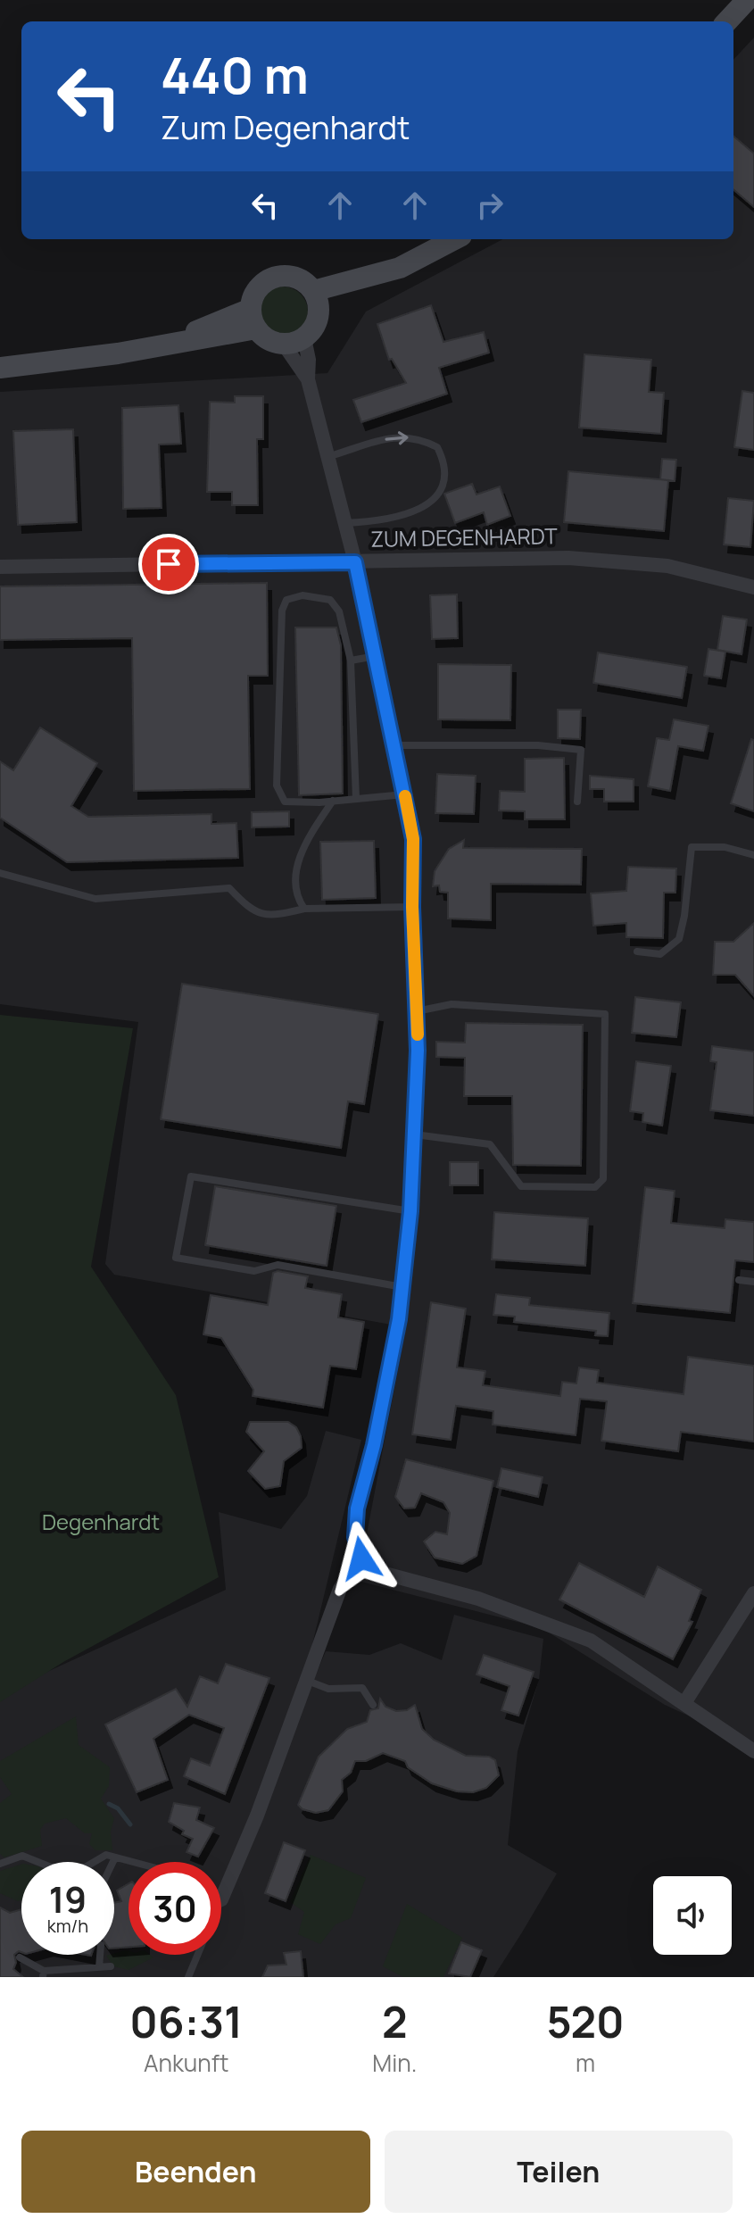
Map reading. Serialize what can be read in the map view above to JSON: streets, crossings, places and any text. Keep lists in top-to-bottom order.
{
  "streets": {
    "street": ["ZUM DEGENHARDT"]
  },
  "parks": ["Degenhardt"],
  "page": {
    "turn": ["440 m", "Zum Degenhardt"],
    "speed": "19 km/h",
    "limit": "30",
    "eta": [
      "06:31",
      "Ankunft",
      "2",
      "Min.",
      "520",
      "m"
    ],
    "buttons": ["Beenden", "Teilen"]
  }
}
